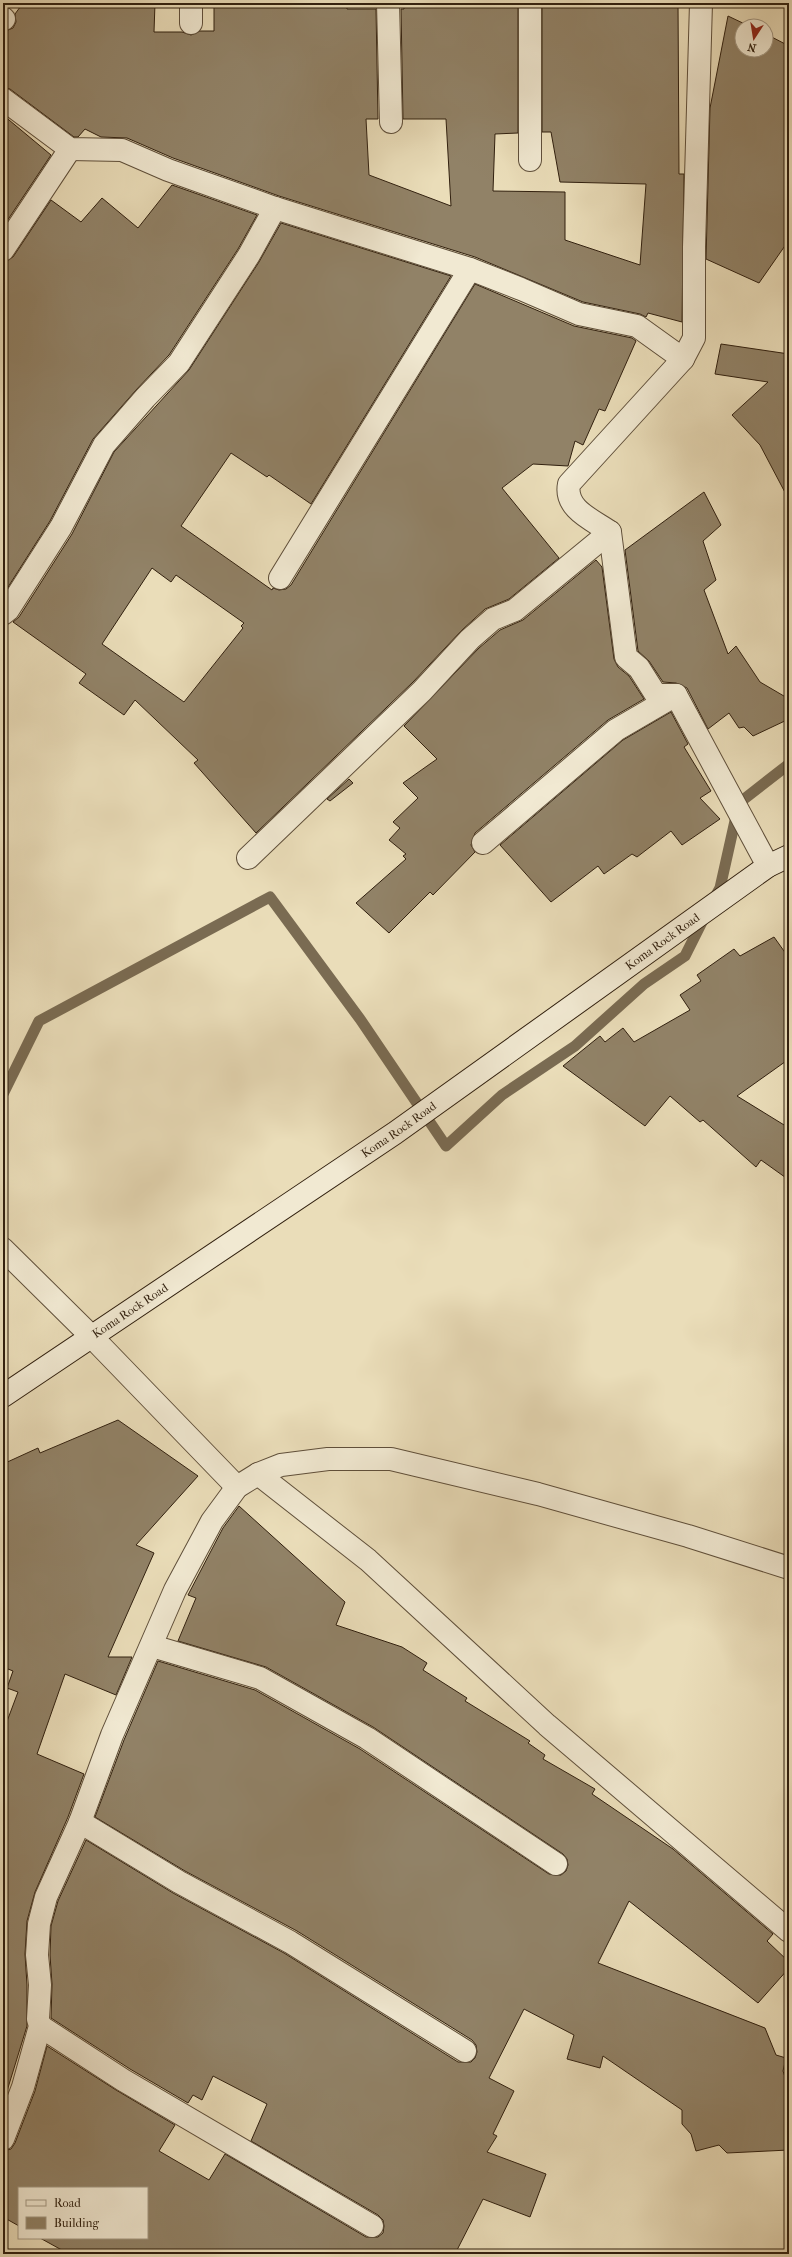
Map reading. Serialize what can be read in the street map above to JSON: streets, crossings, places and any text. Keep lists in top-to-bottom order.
{
  "streets": {
    "street": ["Koma Rock Road"]
  },
  "legend": ["Road", "Building"],
  "north": "bottom"
}
